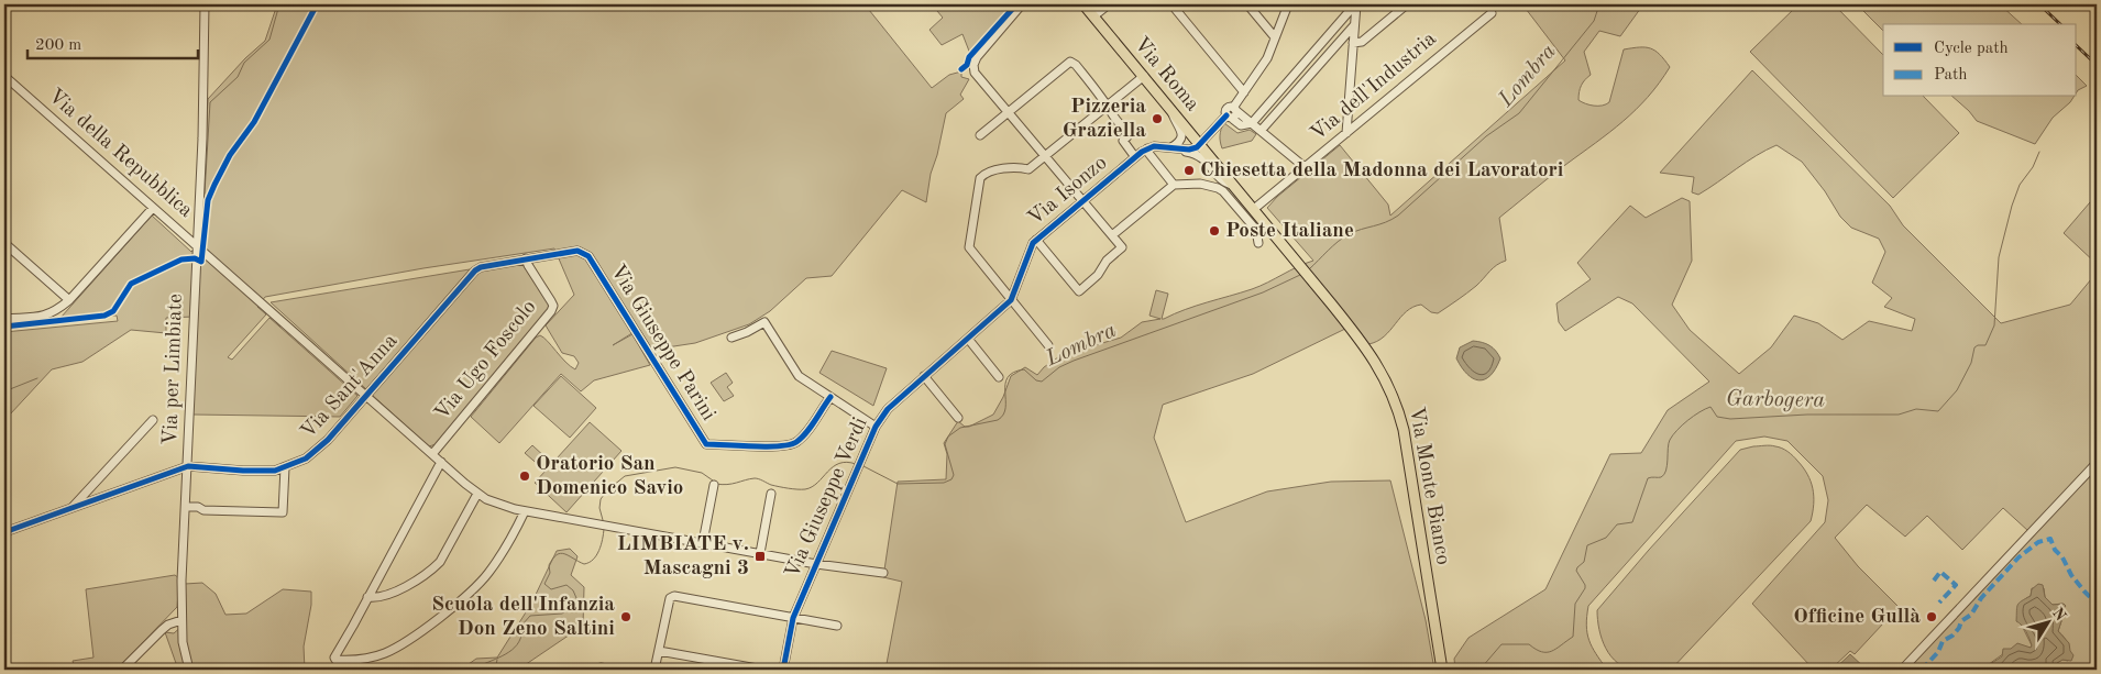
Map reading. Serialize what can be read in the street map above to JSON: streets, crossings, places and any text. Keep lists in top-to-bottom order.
{
  "streets": {
    "main road": ["Via Roma", "Via Monte Bianco"],
    "street": [
      "Via dell'Industria",
      "Via della Repubblica",
      "Via Isonzo",
      "Via Giuseppe Parini",
      "Via Ugo Foscolo",
      "Via per Limbiate",
      "Via Sant'Anna",
      "Via Giuseppe Verdi"
    ]
  },
  "crossings": [
    ["Via Roma", "Via dell'Industria"],
    ["Via Roma", "Via Monte Bianco"],
    ["Via della Repubblica", "Via Ugo Foscolo"],
    ["Via della Repubblica", "Via per Limbiate"],
    ["Via della Repubblica", "Via Sant'Anna"],
    ["Via della Repubblica", "Via Giuseppe Verdi"],
    ["Via Isonzo", "Via Giuseppe Verdi"],
    ["Via Giuseppe Parini", "Via Ugo Foscolo"],
    ["Via Giuseppe Parini", "Via Sant'Anna"],
    ["Via per Limbiate", "Via Sant'Anna"]
  ],
  "water": ["Lombra", "Garbogera"],
  "places": {
    "other": [
      "Pizzeria Graziella",
      "Chiesetta della Madonna dei Lavoratori",
      "Poste Italiane",
      "Oratorio San Domenico Savio",
      "Scuola dell'Infanzia Don Zeno Saltini",
      "Officine Gullà"
    ],
    "transit": ["LIMBIATE v. Mascagni 3"]
  },
  "legend": ["Cycle path", "Path"],
  "scale_bar": "200 m",
  "north": "top right"
}
